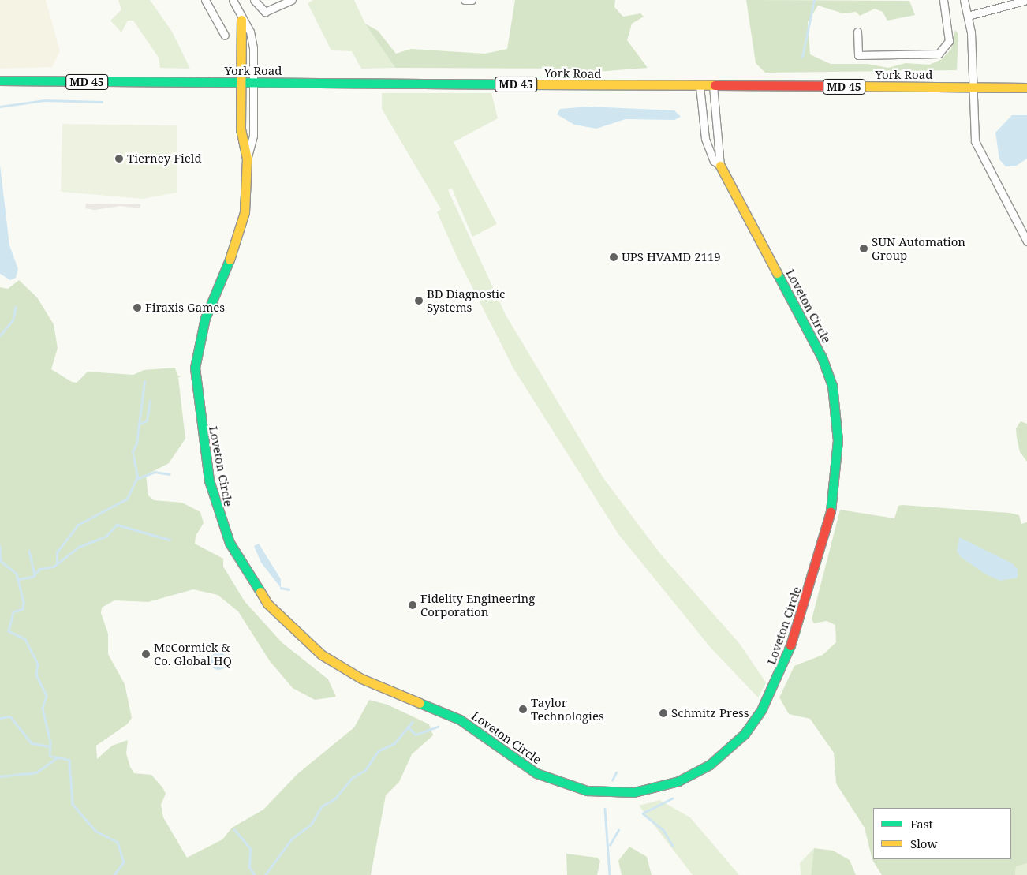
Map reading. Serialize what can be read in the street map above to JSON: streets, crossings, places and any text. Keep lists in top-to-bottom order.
{
  "streets": {
    "street": ["York Road", "MD 45", "Loveton Circle"]
  },
  "crossings": [
    ["York Road", "Loveton Circle"]
  ],
  "places": [
    "Tierney Field",
    "SUN Automation Group",
    "UPS HVAMD 2119",
    "BD Diagnostic Systems",
    "Firaxis Games",
    "Fidelity Engineering Corporation",
    "McCormick & Co. Global HQ",
    "Taylor Technologies",
    "Schmitz Press"
  ],
  "legend": ["Fast", "Slow"]
}
